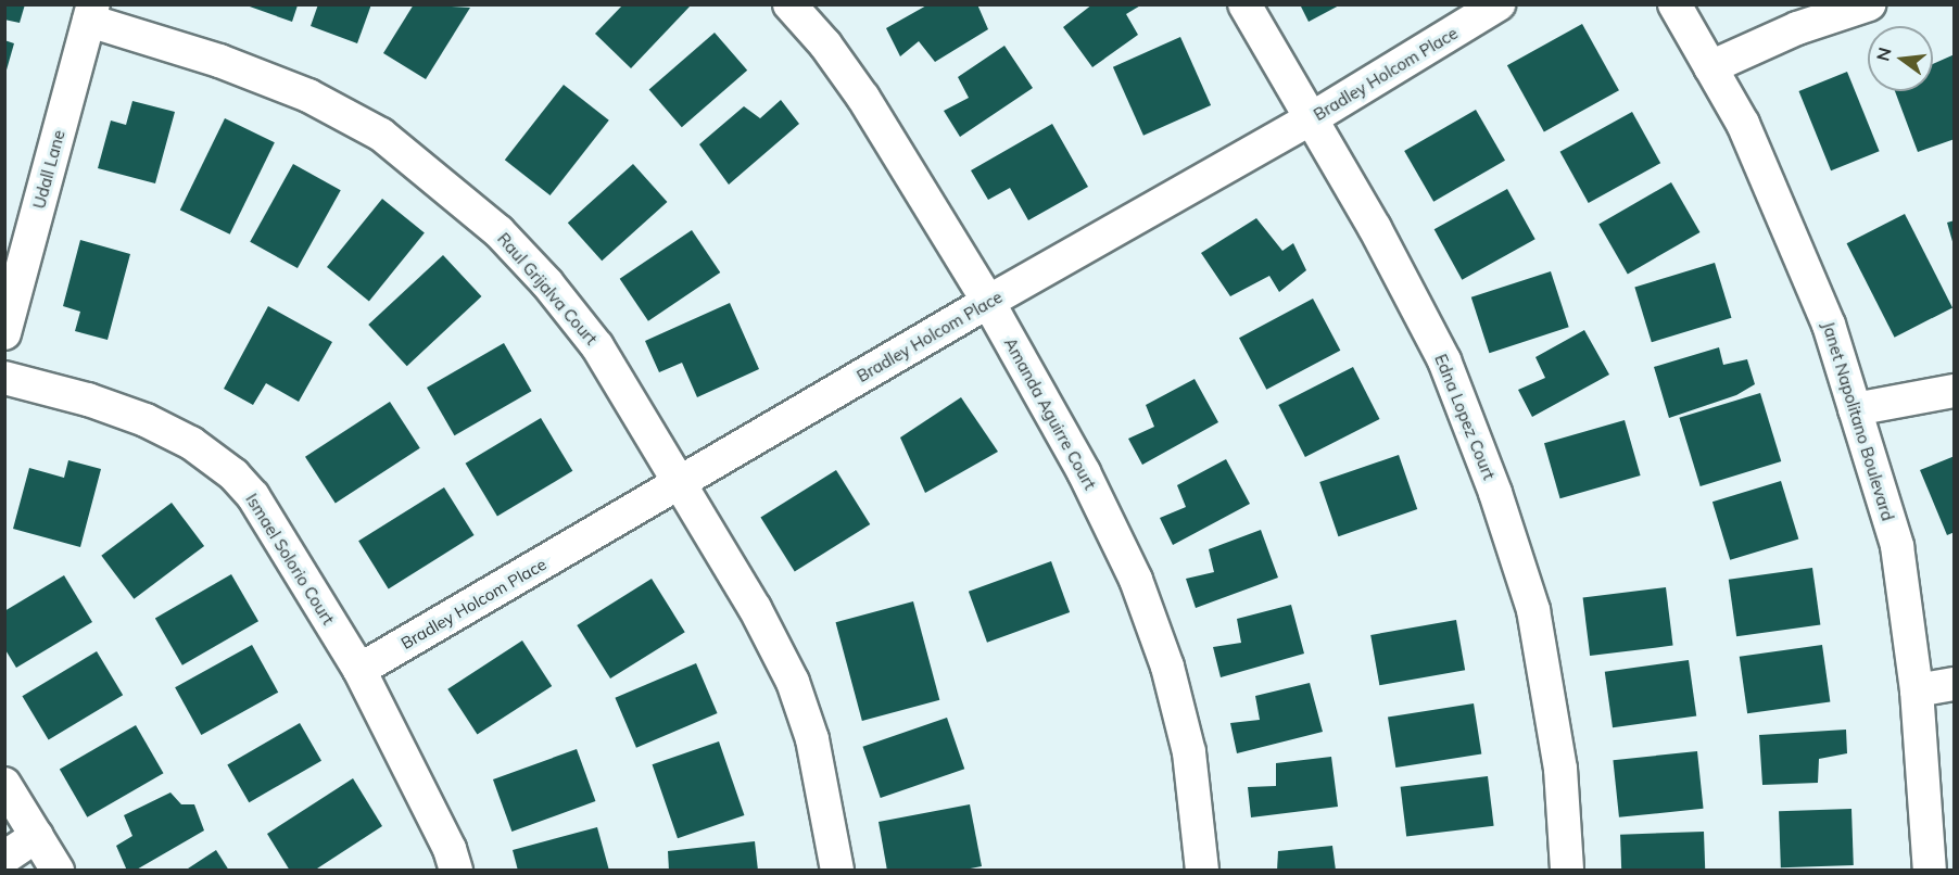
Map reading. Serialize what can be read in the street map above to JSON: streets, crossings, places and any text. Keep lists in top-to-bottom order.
{
  "streets": {
    "street": [
      "Bradley Holcom Place",
      "Udall Lane",
      "Raul Grijalva Court",
      "Amanda Aguirre Court",
      "Edna Lopez Court",
      "Janet Napolitano Boulevard",
      "Ismael Solorio Court"
    ]
  },
  "crossings": [
    ["Bradley Holcom Place", "Raul Grijalva Court"],
    ["Bradley Holcom Place", "Amanda Aguirre Court"],
    ["Bradley Holcom Place", "Edna Lopez Court"],
    ["Bradley Holcom Place", "Ismael Solorio Court"],
    ["Udall Lane", "Raul Grijalva Court"]
  ],
  "north": "left"
}
